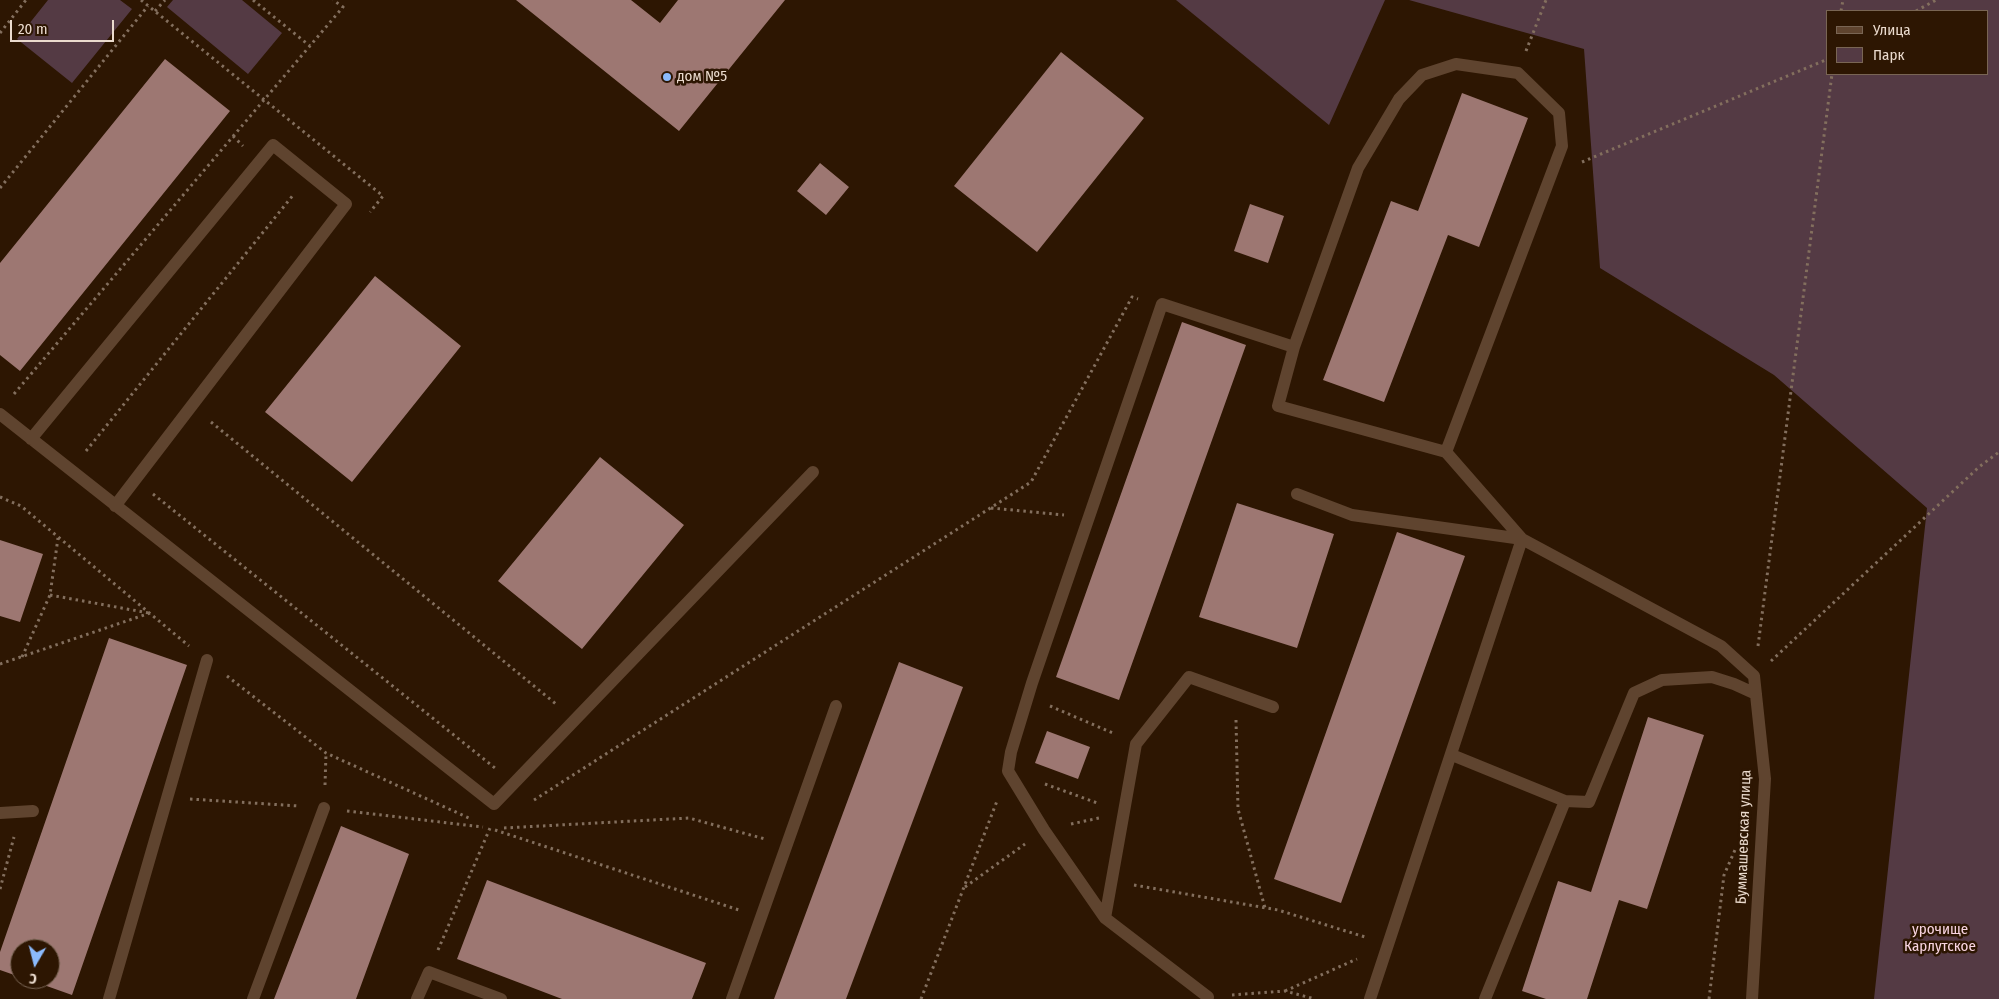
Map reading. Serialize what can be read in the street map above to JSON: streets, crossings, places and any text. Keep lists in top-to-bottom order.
{
  "streets": {
    "lane": ["Буммашевская улица"]
  },
  "parks": ["урочище Карлутское"],
  "places": ["дом №5"],
  "legend": ["Улица", "Парк"],
  "scale_bar": "20 m",
  "north": "bottom"
}
